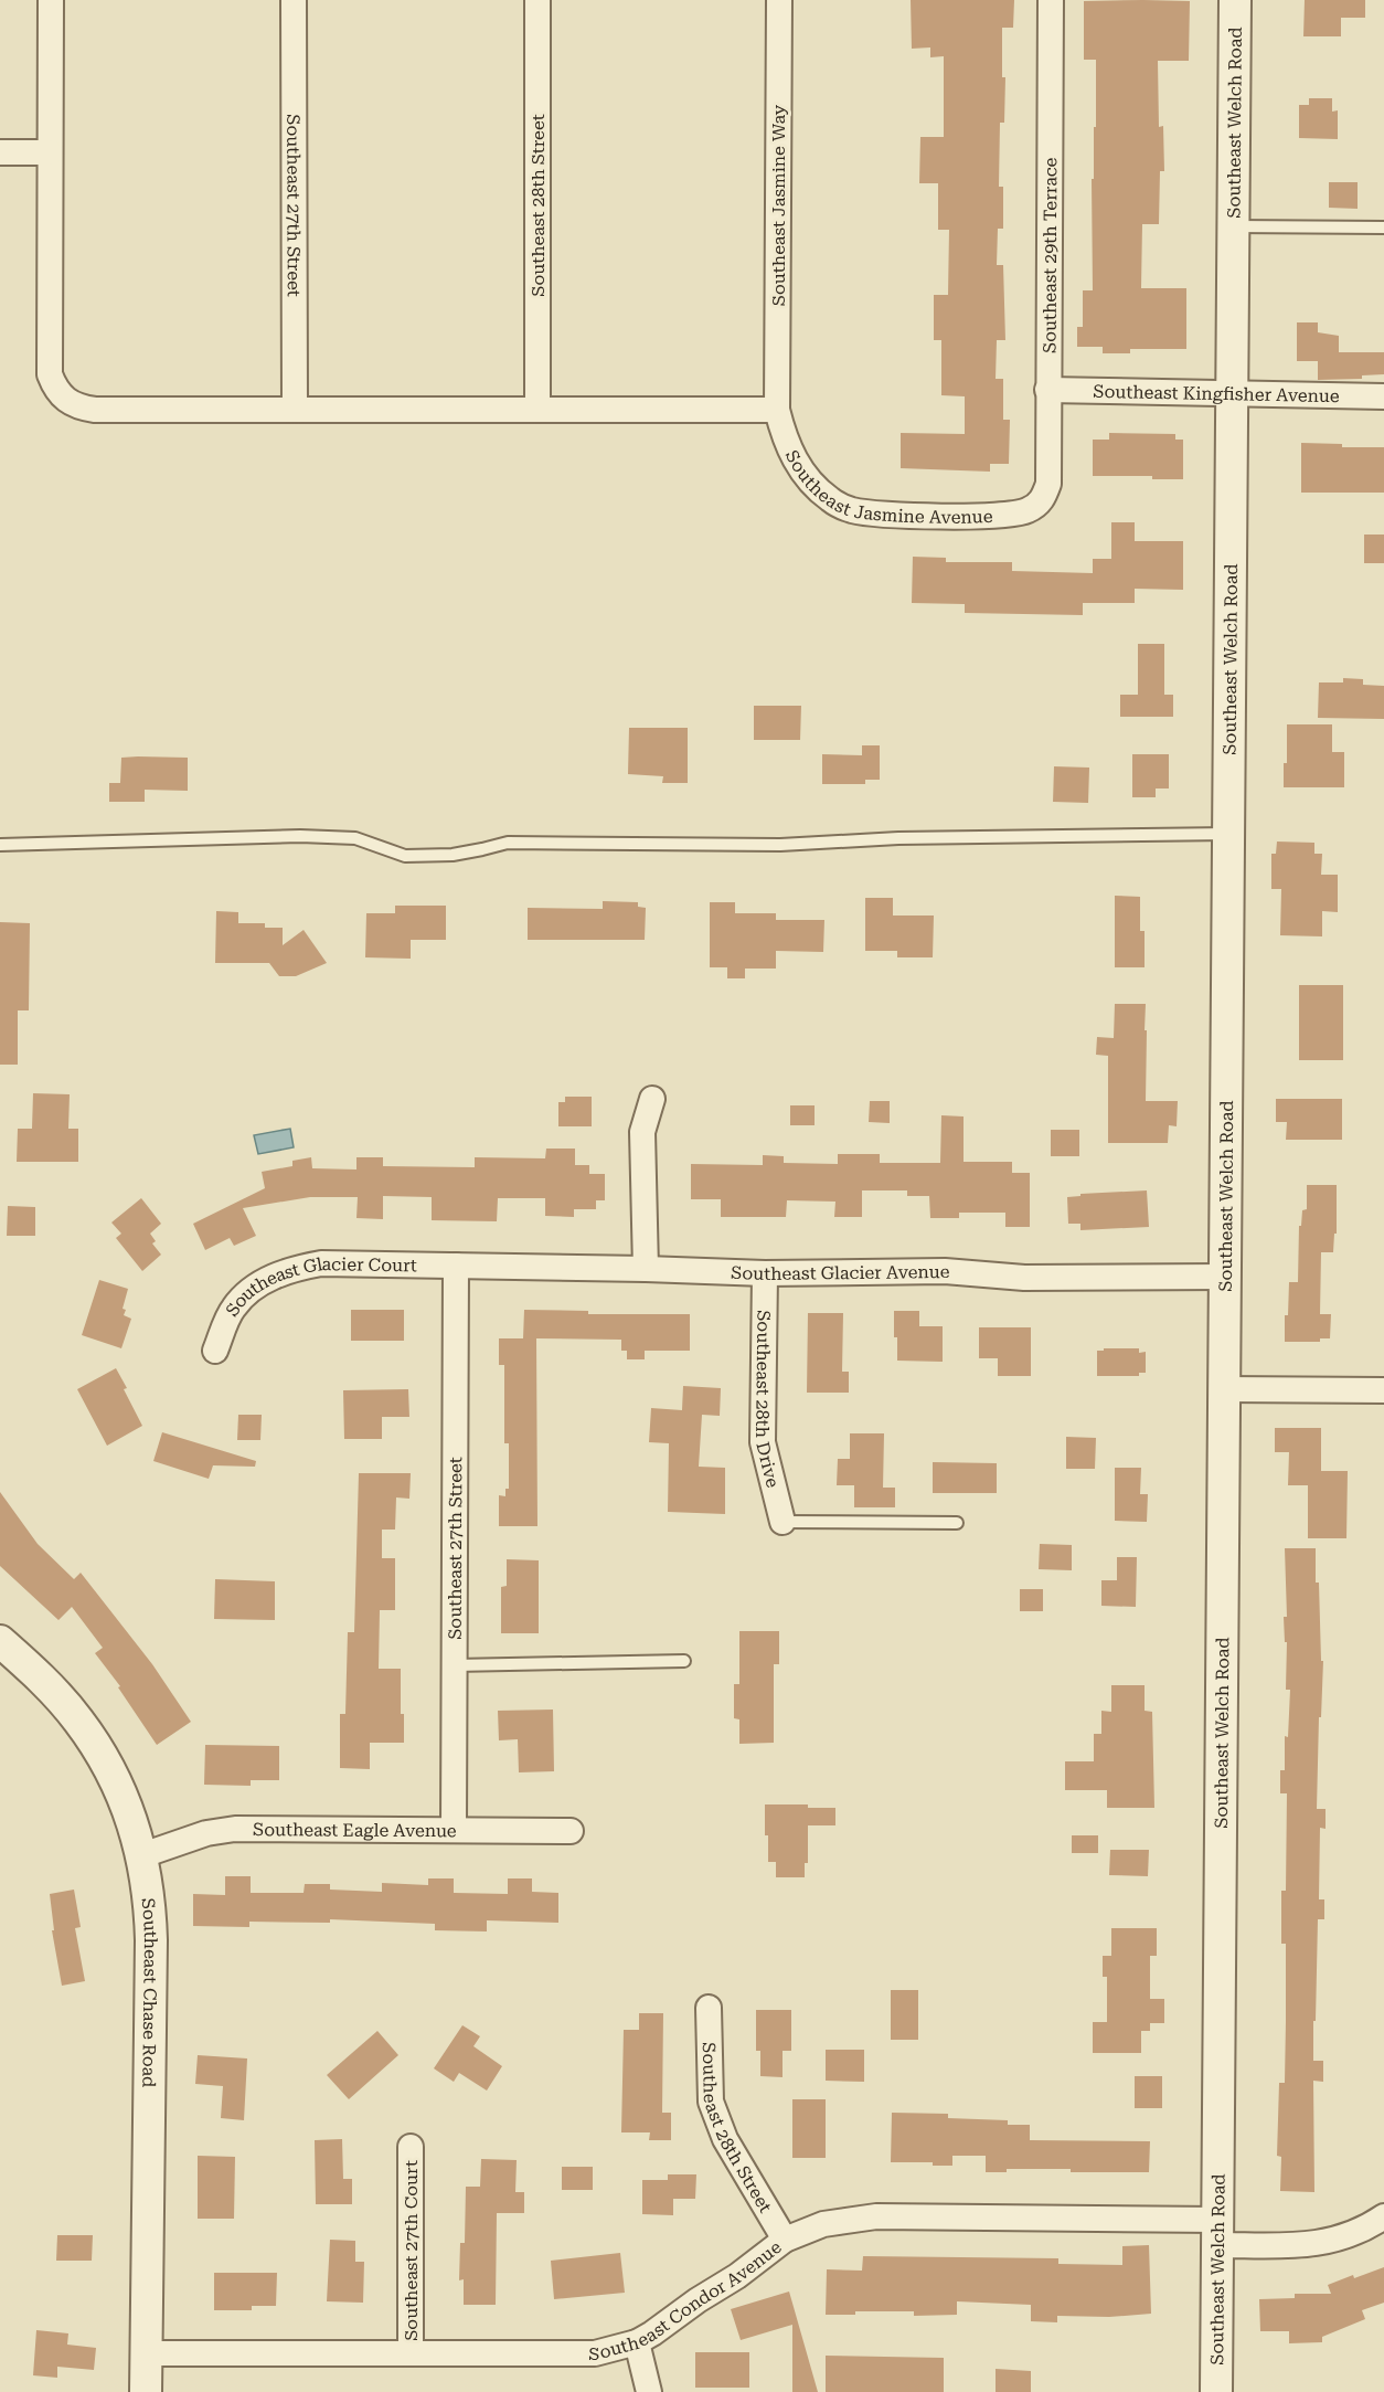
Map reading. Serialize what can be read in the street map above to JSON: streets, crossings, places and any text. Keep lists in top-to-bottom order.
{
  "streets": {
    "street": [
      "Southeast Welch Road",
      "Southeast 27th Street",
      "Southeast 28th Street",
      "Southeast Jasmine Way",
      "Southeast 29th Terrace",
      "Southeast Kingfisher Avenue",
      "Southeast Jasmine Avenue",
      "Southeast Glacier Avenue",
      "Southeast Glacier Court",
      "Southeast 28th Drive",
      "Southeast Eagle Avenue",
      "Southeast Chase Road",
      "Southeast 27th Court",
      "Southeast Condor Avenue"
    ]
  },
  "crossings": [
    ["Southeast Welch Road", "Southeast Kingfisher Avenue"],
    ["Southeast Welch Road", "Southeast Glacier Avenue"],
    ["Southeast Welch Road", "Southeast Condor Avenue"],
    ["Southeast 27th Street", "Southeast Glacier Avenue"],
    ["Southeast 27th Street", "Southeast Glacier Court"],
    ["Southeast 27th Street", "Southeast Eagle Avenue"],
    ["Southeast 28th Street", "Southeast Condor Avenue"],
    ["Southeast Jasmine Way", "Southeast Jasmine Avenue"],
    ["Southeast 29th Terrace", "Southeast Kingfisher Avenue"],
    ["Southeast 29th Terrace", "Southeast Jasmine Avenue"],
    ["Southeast Glacier Avenue", "Southeast Glacier Court"],
    ["Southeast Glacier Avenue", "Southeast 28th Drive"],
    ["Southeast Eagle Avenue", "Southeast Chase Road"],
    ["Southeast Chase Road", "Southeast Condor Avenue"],
    ["Southeast 27th Court", "Southeast Condor Avenue"]
  ]
}
